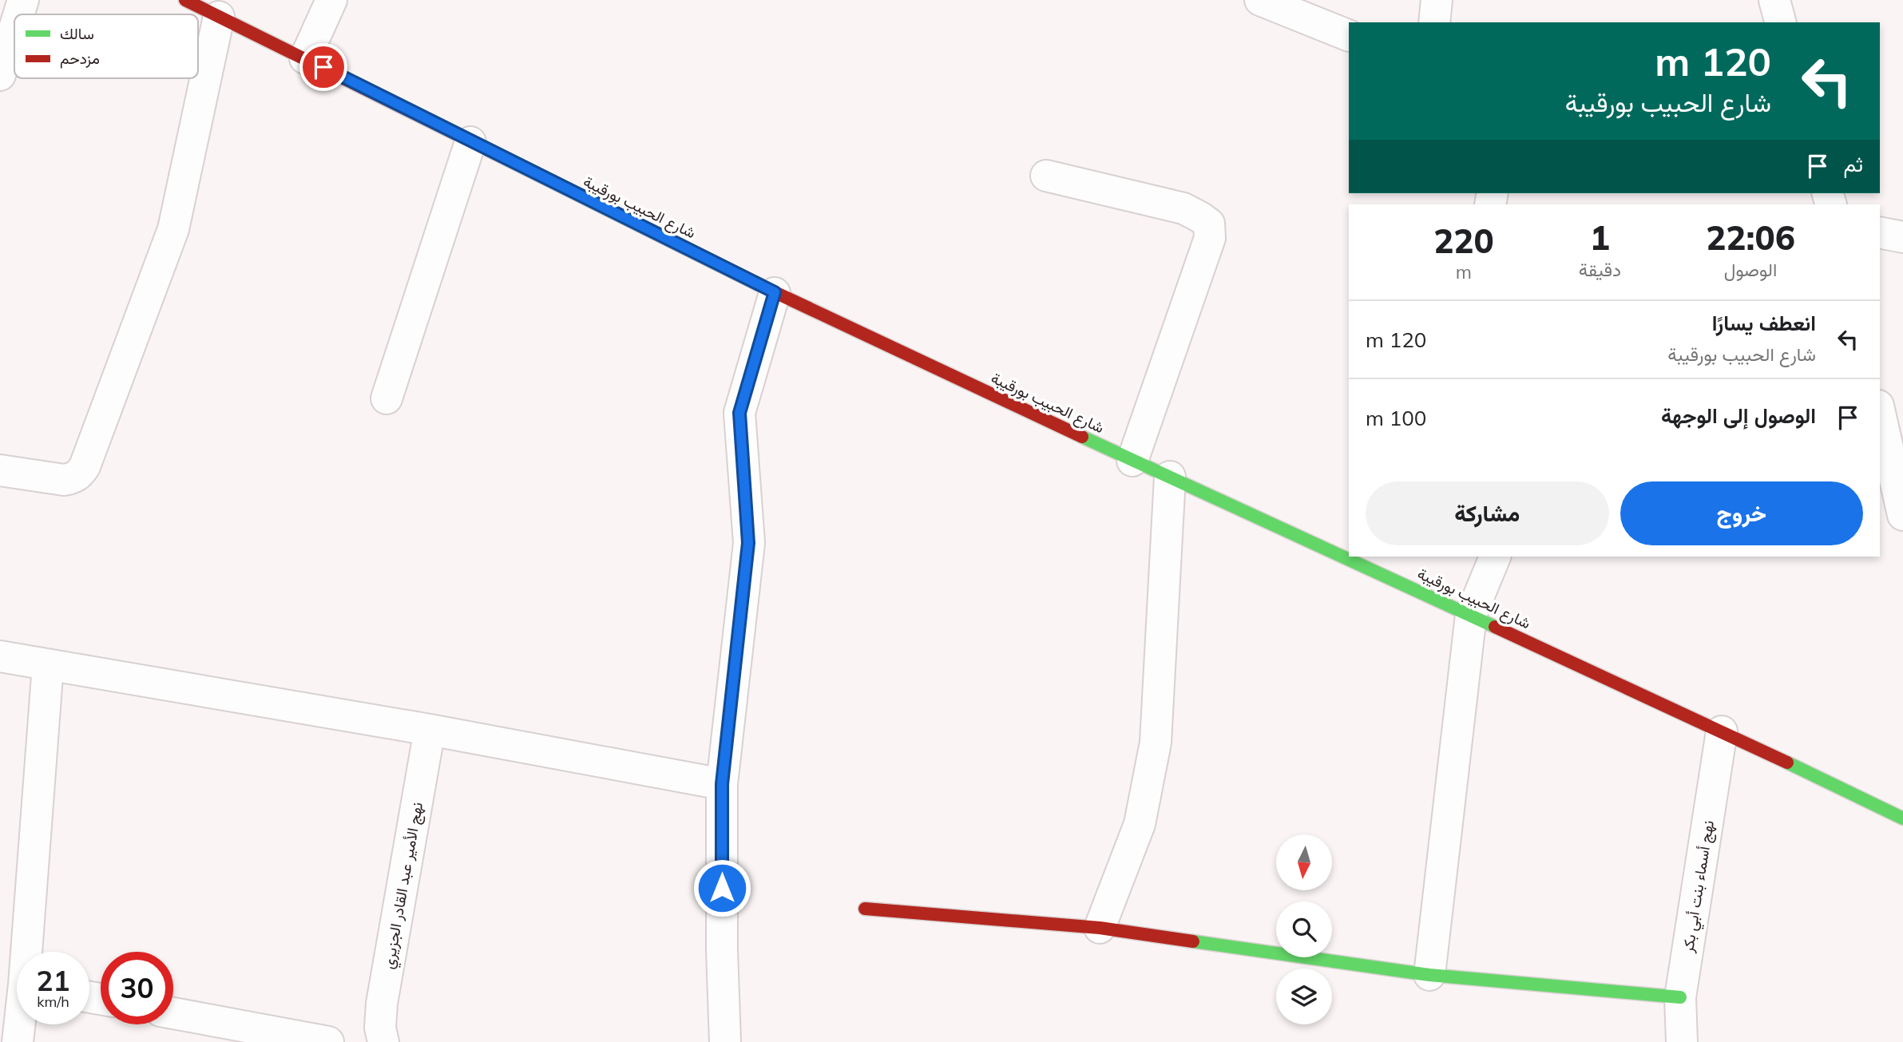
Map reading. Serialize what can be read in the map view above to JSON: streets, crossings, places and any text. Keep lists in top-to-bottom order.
{
  "streets": {
    "main road": ["شارع الحبيب بورقيبة"],
    "street": ["نهج اﻷمير عبد القادر الجزيري", "نهج أسماء بنت أبي بكر"]
  },
  "crossings": [
    ["شارع الحبيب بورقيبة", "نهج أسماء بنت أبي بكر"]
  ],
  "legend": ["سالك", "مزدحم"],
  "north": "bottom",
  "page": {
    "turn": ["120 m", "شارع الحبيب بورقيبة"],
    "then": "ثم",
    "eta": [
      "22:06",
      "الوصول",
      "1",
      "دقيقة",
      "220",
      "m"
    ],
    "list": [
      {
        "name": "انعطف يسارًا",
        "note": "شارع الحبيب بورقيبة",
        "value": "120 m"
      },
      {
        "name": "الوصول إلى الوجهة",
        "value": "100 m"
      }
    ],
    "buttons": ["خروج", "مشاركة"],
    "speed": "21 km/h",
    "limit": "30"
  }
}
